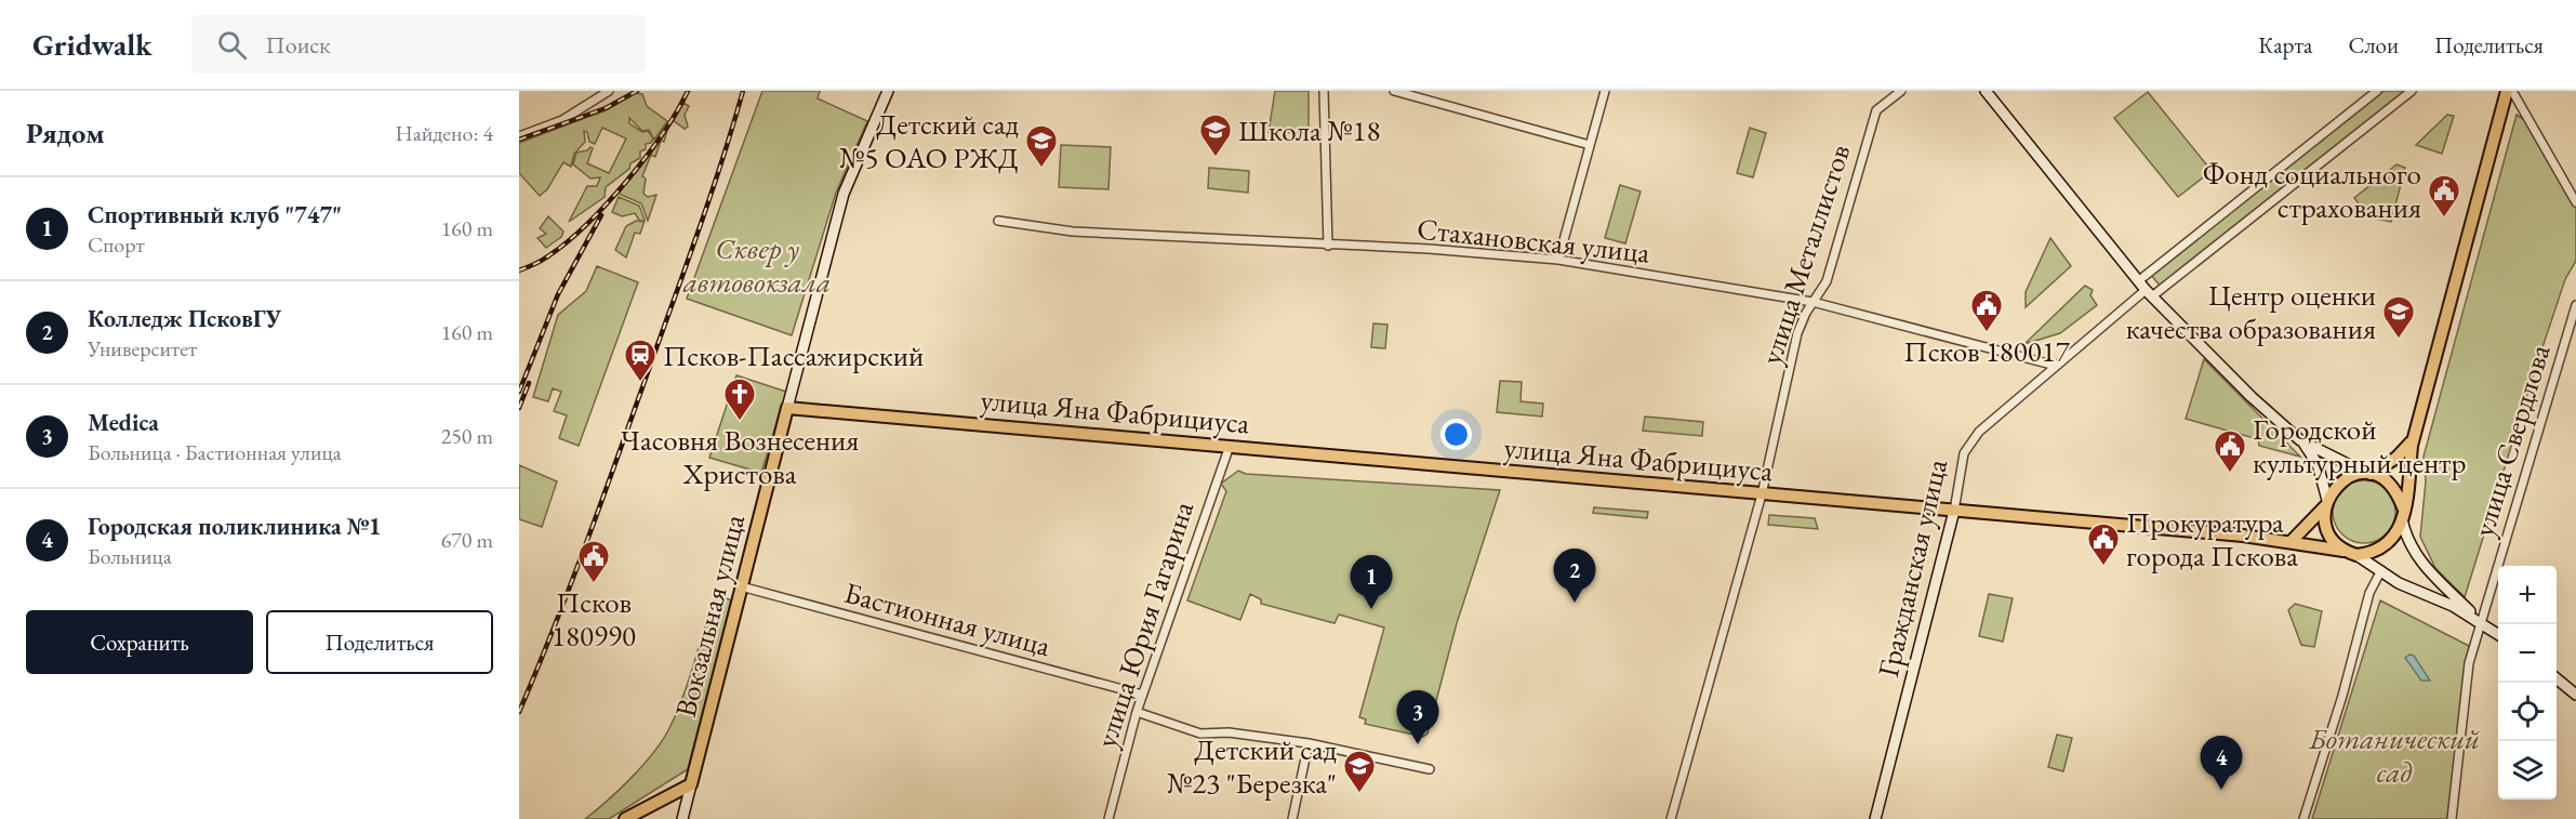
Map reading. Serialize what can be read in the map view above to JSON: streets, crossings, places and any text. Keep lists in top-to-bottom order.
{
  "streets": {
    "main road": ["улица Яна Фабрициуса", "Вокзальная улица"],
    "street": [
      "Стахановская улица",
      "улица Металлистов",
      "улица Свердлова",
      "Гражданская улица",
      "Бастионная улица",
      "улица Юрия Гагарина"
    ]
  },
  "crossings": [
    ["Стахановская улица", "улица Металлистов"],
    ["Стахановская улица", "Гражданская улица"],
    ["улица Металлистов", "улица Яна Фабрициуса"],
    ["улица Яна Фабрициуса", "Гражданская улица"],
    ["улица Яна Фабрициуса", "Вокзальная улица"],
    ["улица Яна Фабрициуса", "улица Юрия Гагарина"],
    ["Вокзальная улица", "Бастионная улица"],
    ["Бастионная улица", "улица Юрия Гагарина"]
  ],
  "parks": ["Сквер у автовокзала", "Ботанический сад"],
  "places": {
    "school or university": [
      "Школа №18",
      "Детский сад №5 ОАО РЖД",
      "Центр оценки качества образования",
      "Детский сад №23 \"Березка\""
    ],
    "public building": [
      "Фонд социального страхования",
      "Псков 180017",
      "Городской культурный центр",
      "Прокуратура города Пскова",
      "Псков 180990"
    ],
    "station": ["Псков-Пассажирский"],
    "church": ["Часовня Вознесения Христова"]
  },
  "page": {
    "header": "Gridwalk",
    "search": "Поиск",
    "nav": ["Карта", "Слои", "Поделиться"],
    "heading": ["Рядом", "Найдено: 4"],
    "list": [
      {
        "mark": "1",
        "name": "Спортивный клуб \"747\"",
        "note": "Спорт",
        "value": "160 m"
      },
      {
        "mark": "2",
        "name": "Колледж ПсковГУ",
        "note": "Университет",
        "value": "160 m"
      },
      {
        "mark": "3",
        "name": "Medica",
        "note": "Больница · Бастионная улица",
        "value": "250 m"
      },
      {
        "mark": "4",
        "name": "Городская поликлиника №1",
        "note": "Больница",
        "value": "670 m"
      }
    ],
    "pins": [
      "2",
      "1",
      "3",
      "4"
    ],
    "map_buttons": ["+", "−"],
    "buttons": ["Сохранить", "Поделиться"]
  }
}
